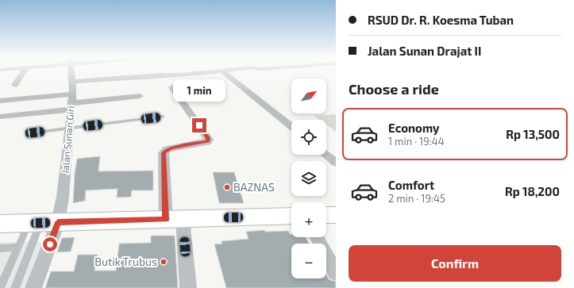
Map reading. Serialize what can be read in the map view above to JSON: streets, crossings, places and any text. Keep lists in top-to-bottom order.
{
  "streets": {
    "street": ["Jalan Sunan Giri"]
  },
  "places": ["BAZNAS", "Butik Trubus"],
  "north": "top right",
  "page": {
    "banner": ["RSUD Dr. R. Koesma Tuban", "Jalan Sunan Drajat II"],
    "heading": "Choose a ride",
    "map_buttons": ["+", "−"],
    "bubble": "1 min",
    "list": [
      {
        "name": "Economy",
        "note": "1 min · 19:44",
        "value": "Rp 13,500"
      },
      {
        "name": "Comfort",
        "note": "2 min · 19:45",
        "value": "Rp 18,200"
      }
    ],
    "buttons": "Confirm"
  }
}
